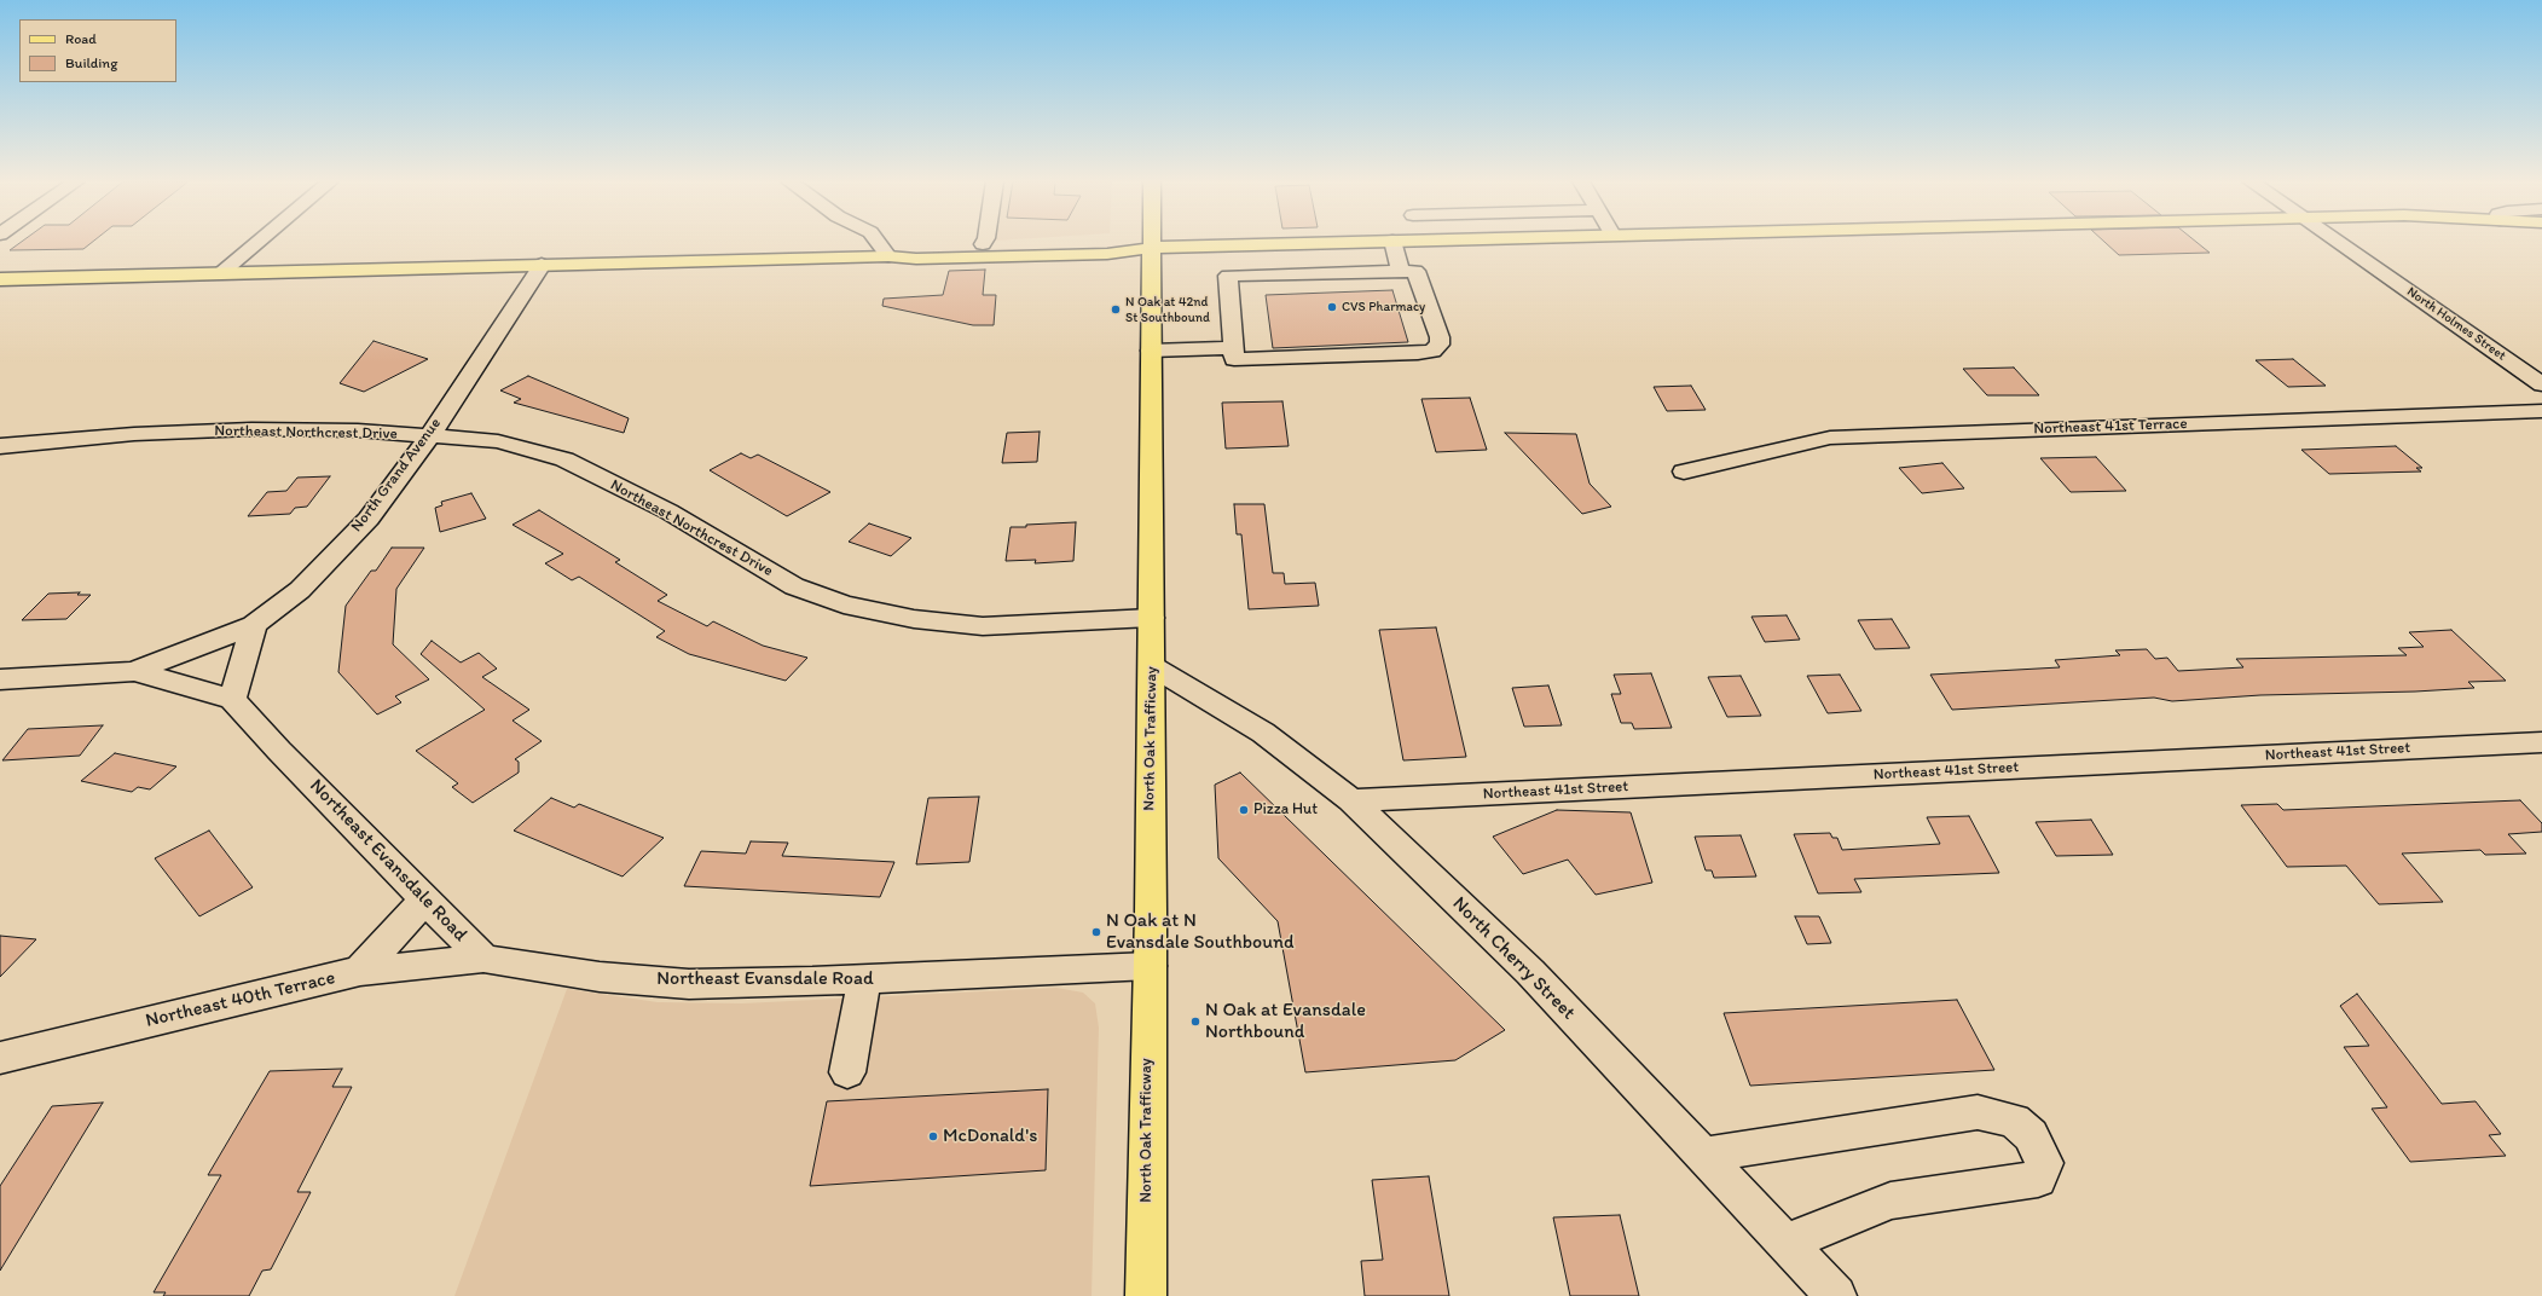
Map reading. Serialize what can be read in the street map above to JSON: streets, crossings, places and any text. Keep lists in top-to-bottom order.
{
  "streets": {
    "main road": ["North Oak Trafficway"],
    "street": [
      "North Holmes Street",
      "Northeast 41st Terrace",
      "Northeast Northcrest Drive",
      "North Grand Avenue",
      "Northeast 41st Street",
      "Northeast Evansdale Road",
      "North Cherry Street",
      "Northeast 40th Terrace"
    ]
  },
  "crossings": [
    ["Northeast Northcrest Drive", "North Grand Avenue"],
    ["Northeast Northcrest Drive", "North Oak Trafficway"],
    ["North Oak Trafficway", "Northeast Evansdale Road"],
    ["North Oak Trafficway", "North Cherry Street"],
    ["Northeast 41st Street", "North Cherry Street"],
    ["Northeast Evansdale Road", "Northeast 40th Terrace"]
  ],
  "places": [
    "CVS Pharmacy",
    "N Oak at 42nd St Southbound",
    "Pizza Hut",
    "N Oak at N Evansdale Southbound",
    "N Oak at Evansdale Northbound",
    "McDonald's"
  ],
  "legend": ["Road", "Building"]
}
